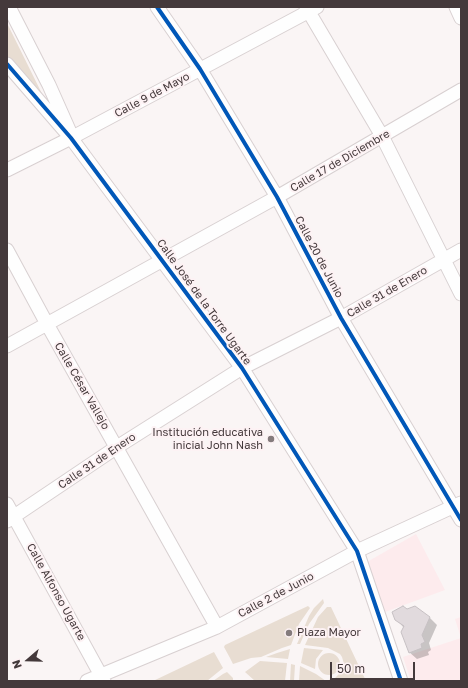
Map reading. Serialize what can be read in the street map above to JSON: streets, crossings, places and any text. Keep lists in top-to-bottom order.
{
  "streets": {
    "street": [
      "Calle 9 de Mayo",
      "Calle 17 de Diciembre",
      "Calle 20 de Junio",
      "Calle 31 de Enero",
      "Calle José de la Torre Ugarte",
      "Calle César Vallejo",
      "Calle Alfonso Ugarte",
      "Calle 2 de Junio"
    ]
  },
  "crossings": [
    ["Calle 9 de Mayo", "Calle 20 de Junio"],
    ["Calle 9 de Mayo", "Calle José de la Torre Ugarte"],
    ["Calle 17 de Diciembre", "Calle 20 de Junio"],
    ["Calle 17 de Diciembre", "Calle José de la Torre Ugarte"],
    ["Calle 17 de Diciembre", "Calle César Vallejo"],
    ["Calle 20 de Junio", "Calle 31 de Enero"],
    ["Calle 20 de Junio", "Calle 2 de Junio"],
    ["Calle 31 de Enero", "Calle José de la Torre Ugarte"],
    ["Calle 31 de Enero", "Calle César Vallejo"],
    ["Calle 31 de Enero", "Calle Alfonso Ugarte"],
    ["Calle José de la Torre Ugarte", "Calle 2 de Junio"],
    ["Calle César Vallejo", "Calle 2 de Junio"],
    ["Calle Alfonso Ugarte", "Calle 2 de Junio"]
  ],
  "places": ["Institución educativa inicial John Nash", "Plaza Mayor"],
  "scale_bar": "50 m",
  "north": "left"
}
